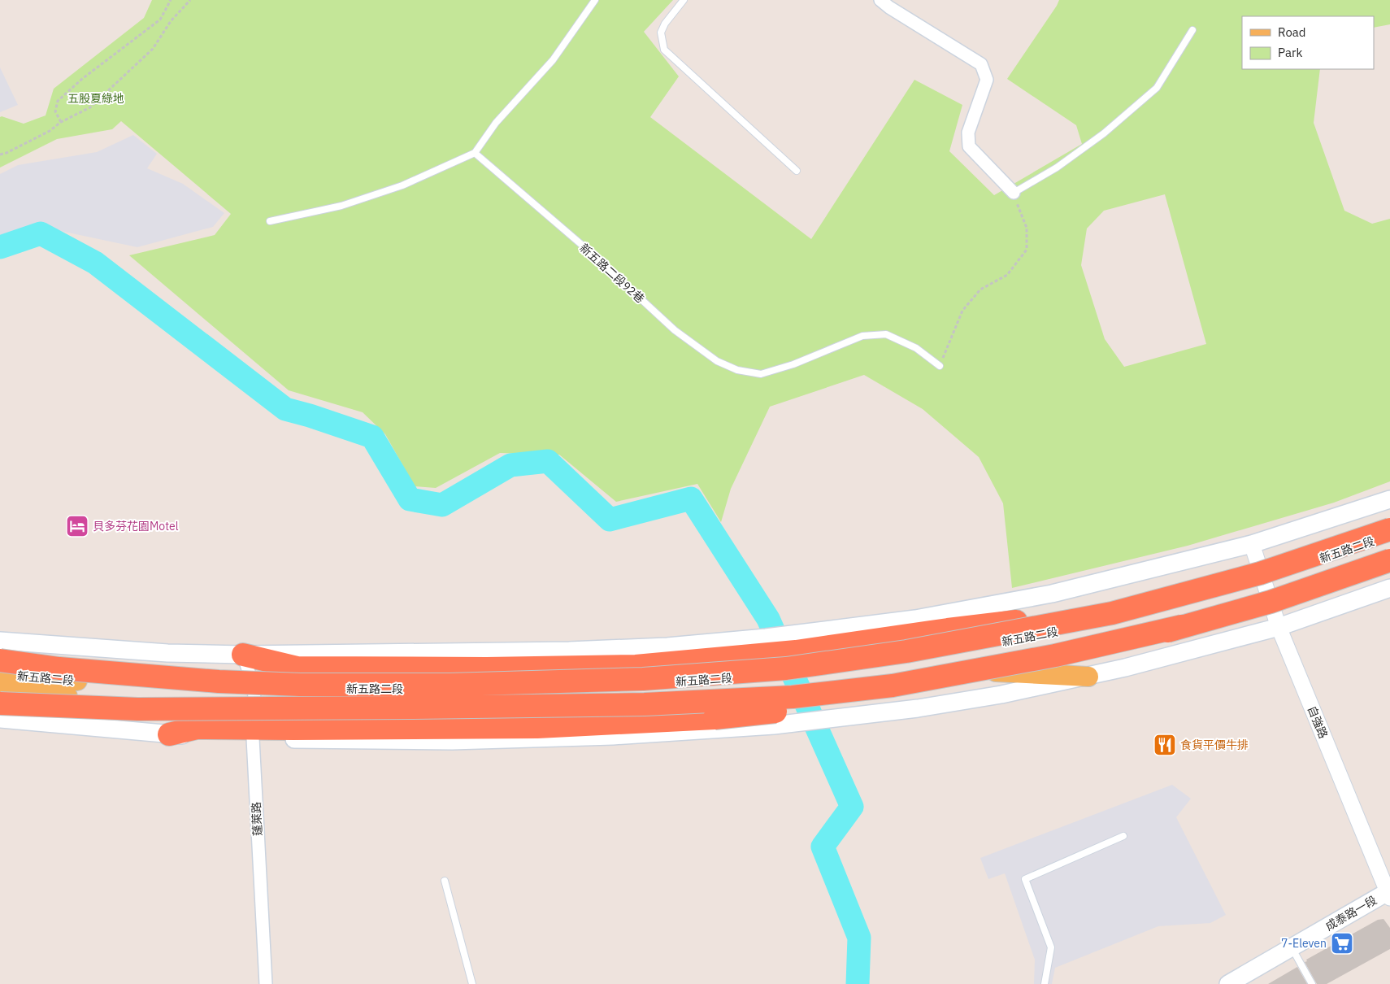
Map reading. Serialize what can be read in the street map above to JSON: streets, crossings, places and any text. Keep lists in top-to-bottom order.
{
  "streets": {
    "main road": ["新五路二段", "成泰路一段"],
    "street": ["自強路", "蓬萊路"],
    "lane": ["新五路二段92巷"]
  },
  "crossings": [
    ["新五路二段", "自強路"],
    ["新五路二段", "蓬萊路"],
    ["自強路", "成泰路一段"]
  ],
  "parks": ["五股夏綠地"],
  "places": {
    "hotel": ["貝多芬花園Motel"],
    "restaurant": ["食貨平價牛排"],
    "supermarket": ["7-Eleven"]
  },
  "legend": ["Road", "Park"]
}
